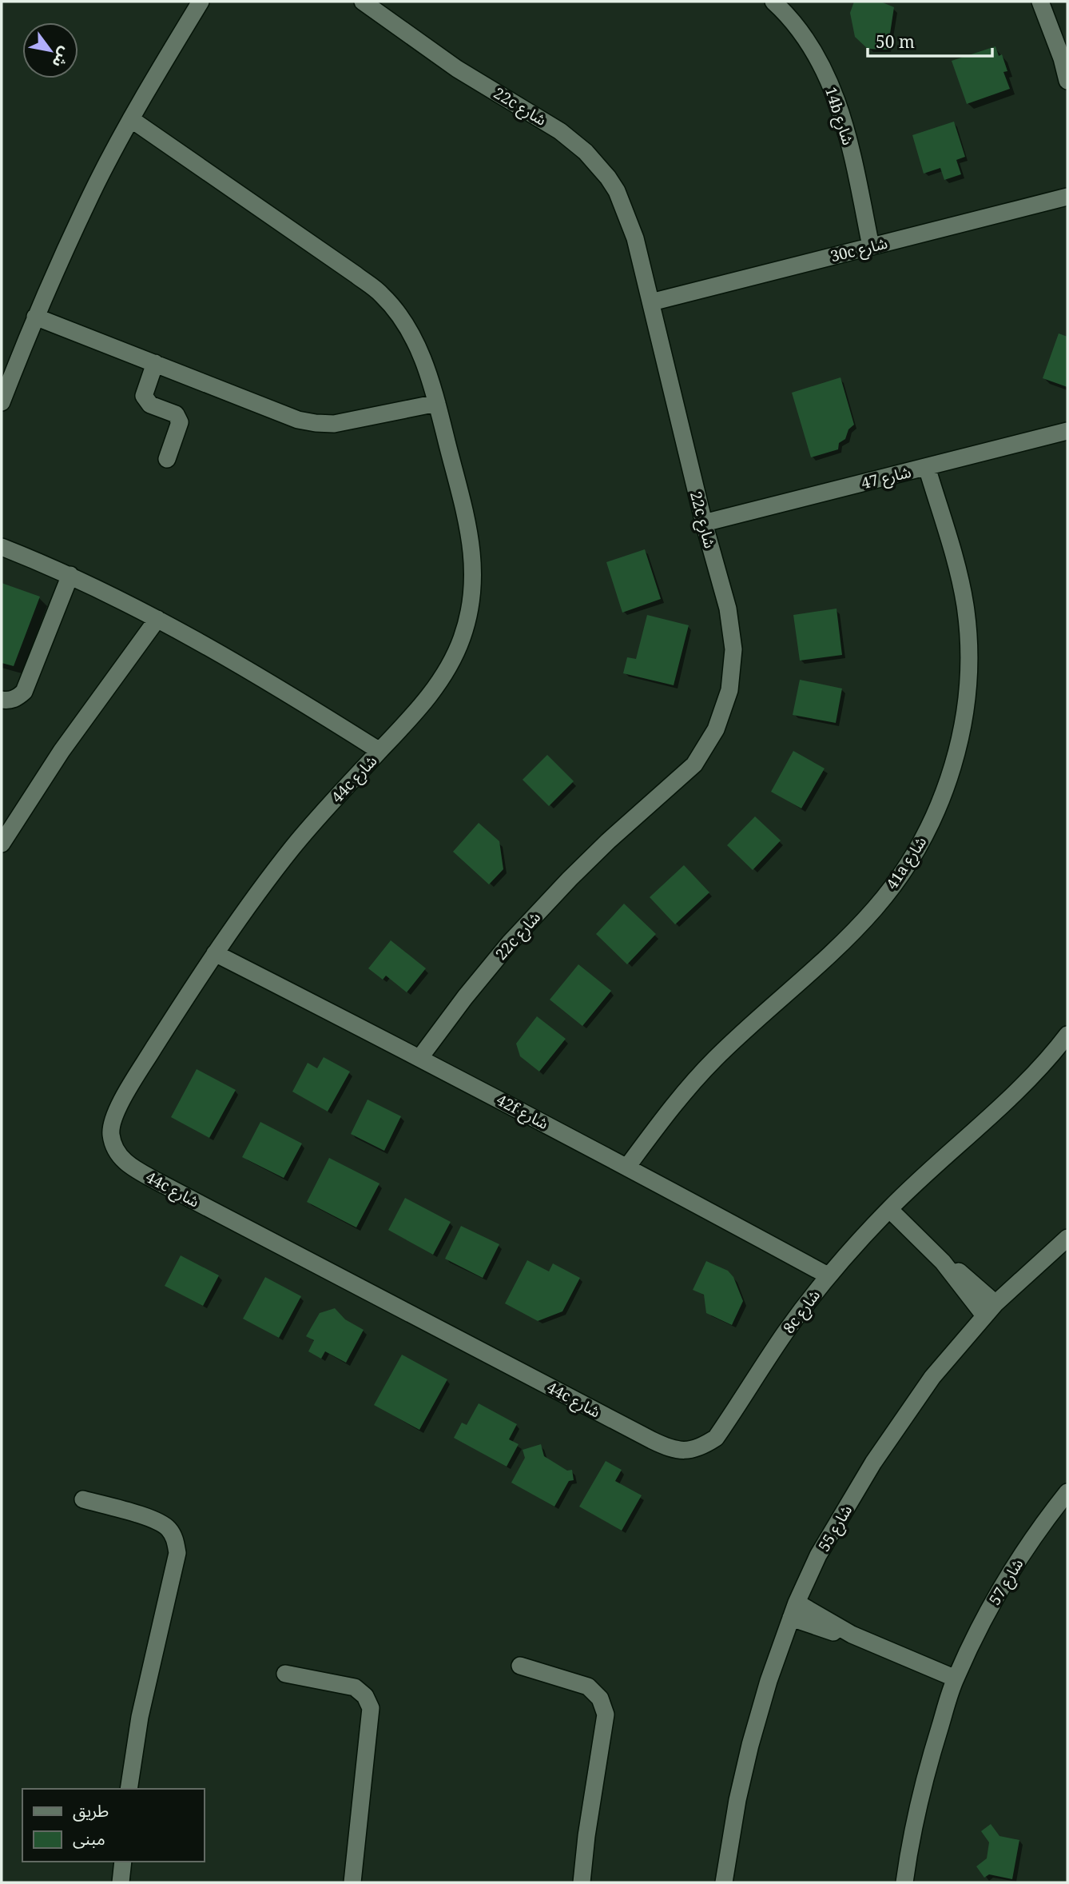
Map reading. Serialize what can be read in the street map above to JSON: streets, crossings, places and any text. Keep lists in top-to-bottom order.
{
  "streets": {
    "street": [
      "22c شارع",
      "14b شارع",
      "30c شارع",
      "شارع 47",
      "44c شارع",
      "41a شارع",
      "42f شارع",
      "8c شارع",
      "شارع 55",
      "شارع 57"
    ]
  },
  "crossings": [
    ["22c شارع", "30c شارع"],
    ["22c شارع", "شارع 47"],
    ["22c شارع", "42f شارع"],
    ["14b شارع", "30c شارع"],
    ["شارع 47", "41a شارع"],
    ["44c شارع", "42f شارع"],
    ["44c شارع", "8c شارع"],
    ["41a شارع", "42f شارع"],
    ["42f شارع", "8c شارع"]
  ],
  "legend": ["طريق", "مبنى"],
  "scale_bar": "50 m",
  "north": "bottom right"
}
